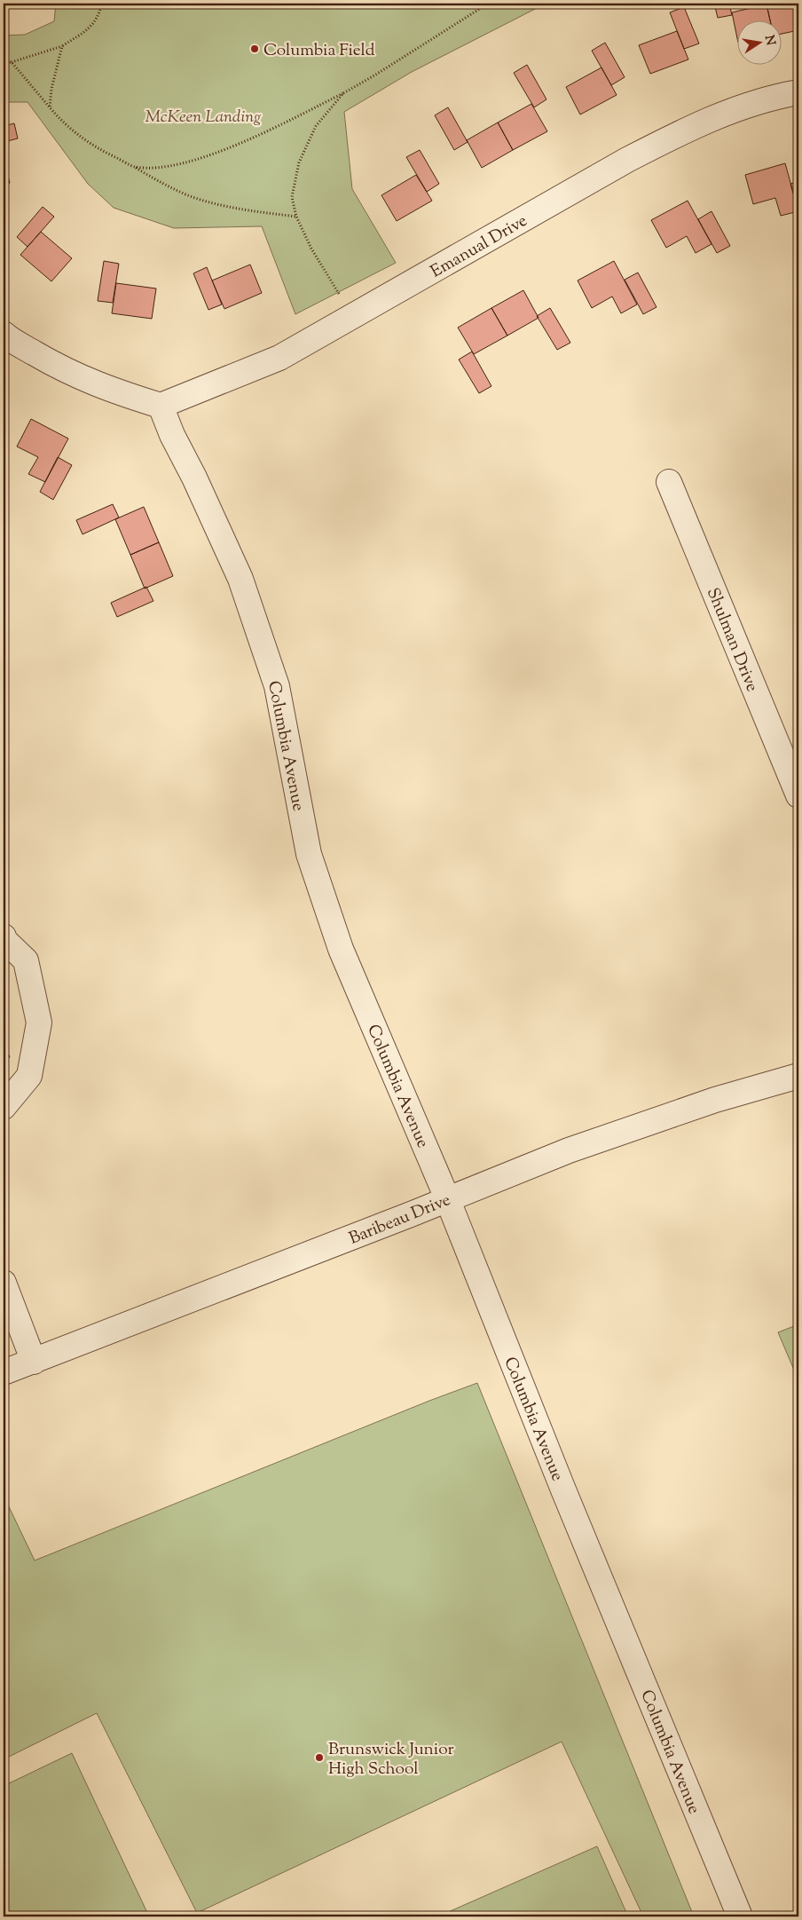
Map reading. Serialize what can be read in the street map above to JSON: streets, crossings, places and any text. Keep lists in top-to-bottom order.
{
  "streets": {
    "street": [
      "Emanual Drive",
      "Shulman Drive",
      "Columbia Avenue",
      "Baribeau Drive"
    ]
  },
  "crossings": [
    ["Emanual Drive", "Columbia Avenue"],
    ["Columbia Avenue", "Baribeau Drive"]
  ],
  "parks": ["McKeen Landing"],
  "places": ["Columbia Field", "Brunswick Junior High School"],
  "north": "right"
}
